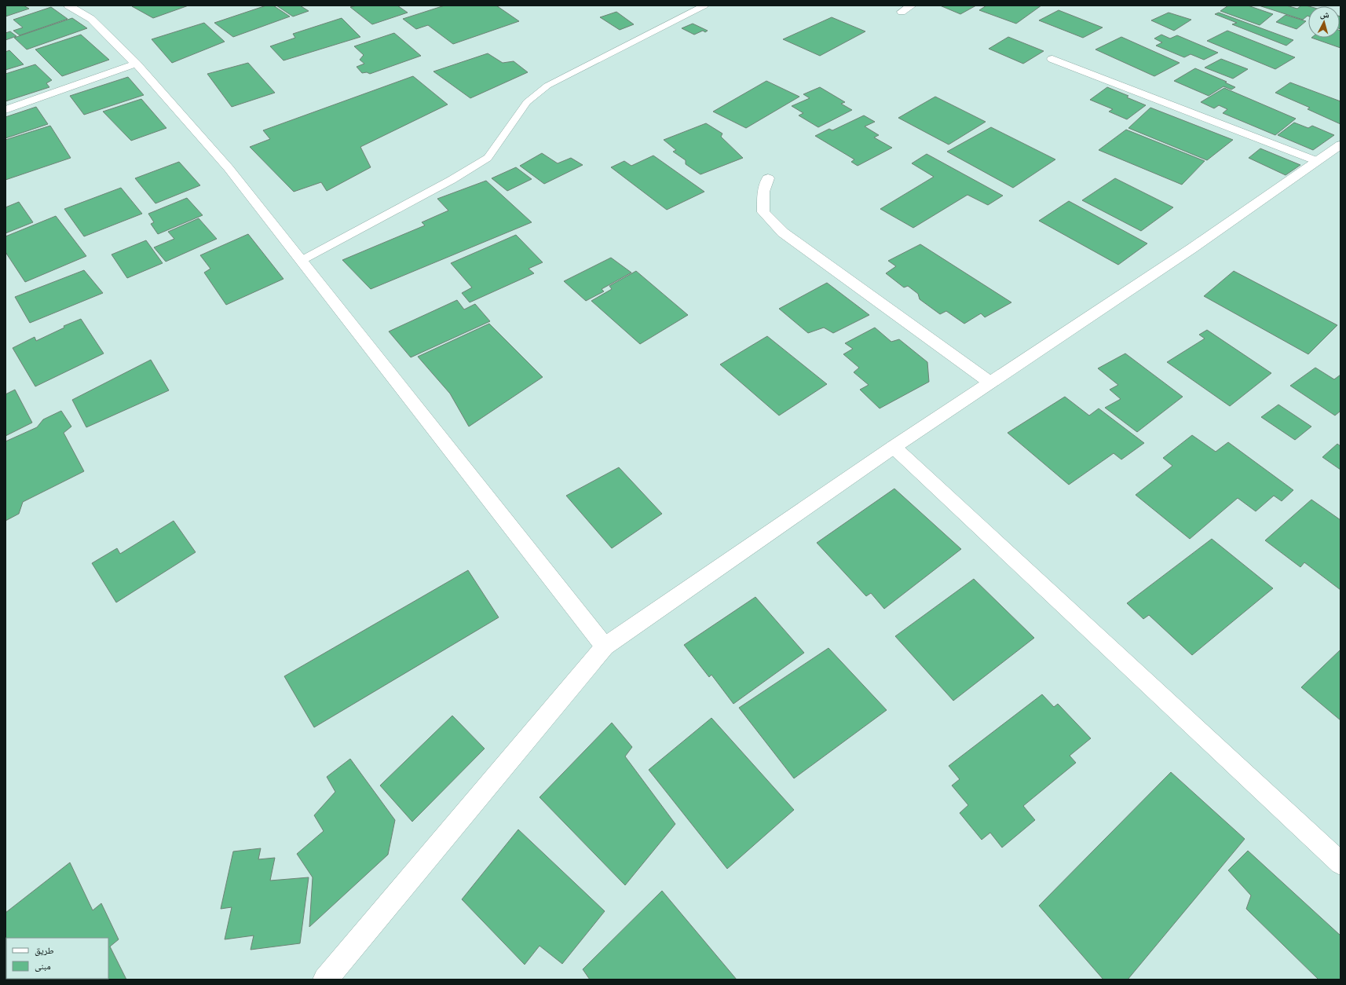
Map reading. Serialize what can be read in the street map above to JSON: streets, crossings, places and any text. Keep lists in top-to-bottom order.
{
  "legend": ["طريق", "مبنى"],
  "north": "top"
}
